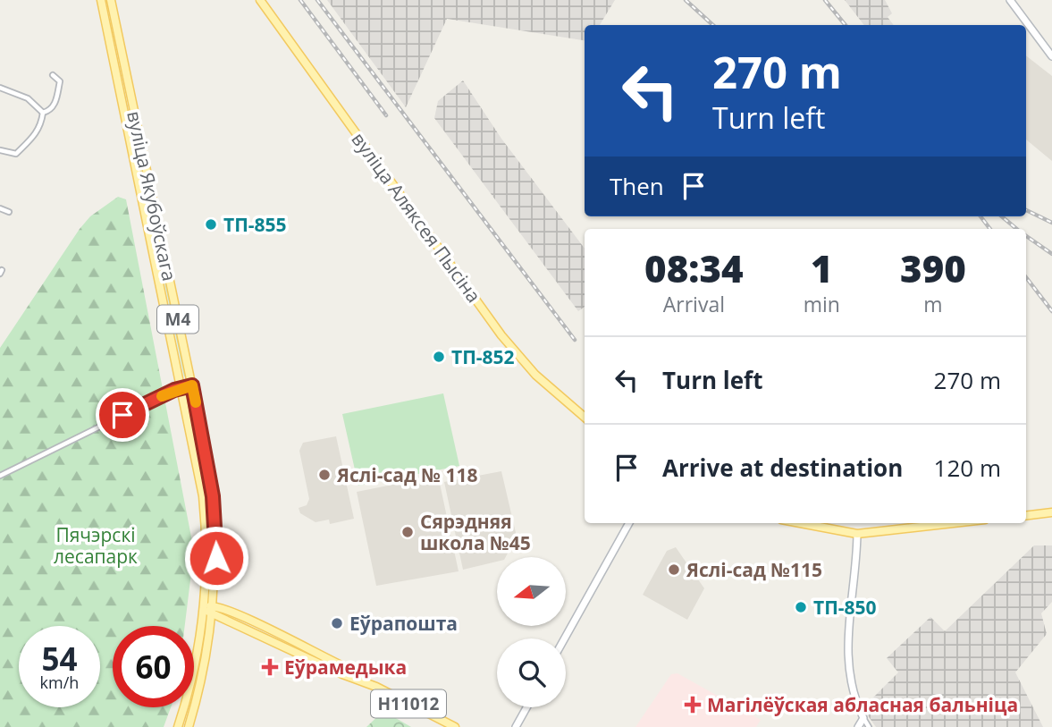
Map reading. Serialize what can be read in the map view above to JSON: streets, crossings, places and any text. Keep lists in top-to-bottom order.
{
  "streets": {
    "main road": [
      "вуліца Якубоўскага",
      "вуліца Аляксея Пысіна",
      "М4",
      "Н11012"
    ]
  },
  "crossings": [
    ["вуліца Якубоўскага", "М4"],
    ["вуліца Якубоўскага", "Н11012"],
    ["М4", "Н11012"]
  ],
  "parks": ["Пячэрскі лесапарк"],
  "places": {
    "other": [
      "ТП-855",
      "ТП-852",
      "Яслі-сад № 118",
      "Сярэдняя школа №45",
      "Яслі-сад №115",
      "ТП-850",
      "Еўрапошта"
    ],
    "health": ["Еўрамедыка", "Магілёўская абласная бальніца"]
  },
  "north": "left",
  "page": {
    "turn": ["270 m", "Turn left"],
    "then": "Then",
    "eta": [
      "08:34",
      "Arrival",
      "1",
      "min",
      "390",
      "m"
    ],
    "list": [
      {
        "name": "Turn left",
        "value": "270 m"
      },
      {
        "name": "Arrive at destination",
        "value": "120 m"
      }
    ],
    "speed": "54 km/h",
    "limit": "60"
  }
}
